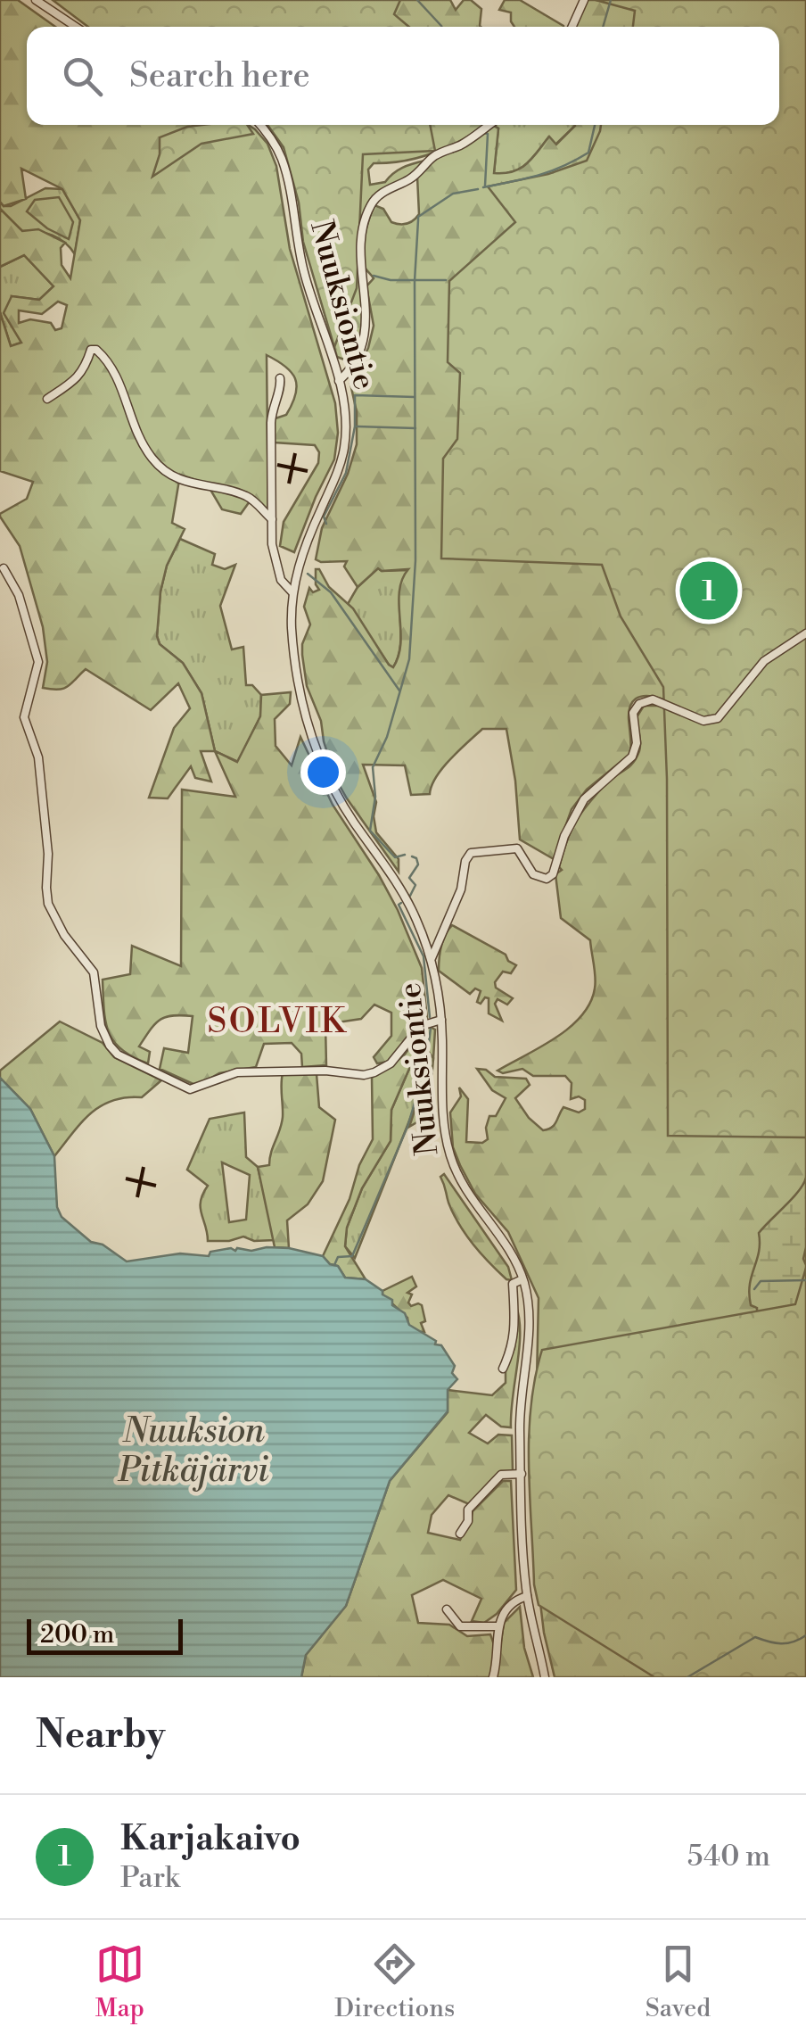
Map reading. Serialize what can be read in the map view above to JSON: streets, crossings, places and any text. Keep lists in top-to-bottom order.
{
  "streets": {
    "street": ["Nuuksiontie"]
  },
  "districts": ["SOLVIK"],
  "water": ["Nuuksion Pitkäjärvi"],
  "scale_bar": "200 m",
  "page": {
    "search": "Search here",
    "pins": "1",
    "scale": "200 m",
    "heading": "Nearby",
    "list": [
      {
        "mark": "1",
        "name": "Karjakaivo",
        "note": "Park",
        "value": "540 m"
      }
    ],
    "nav": ["Map", "Directions", "Saved"]
  }
}
